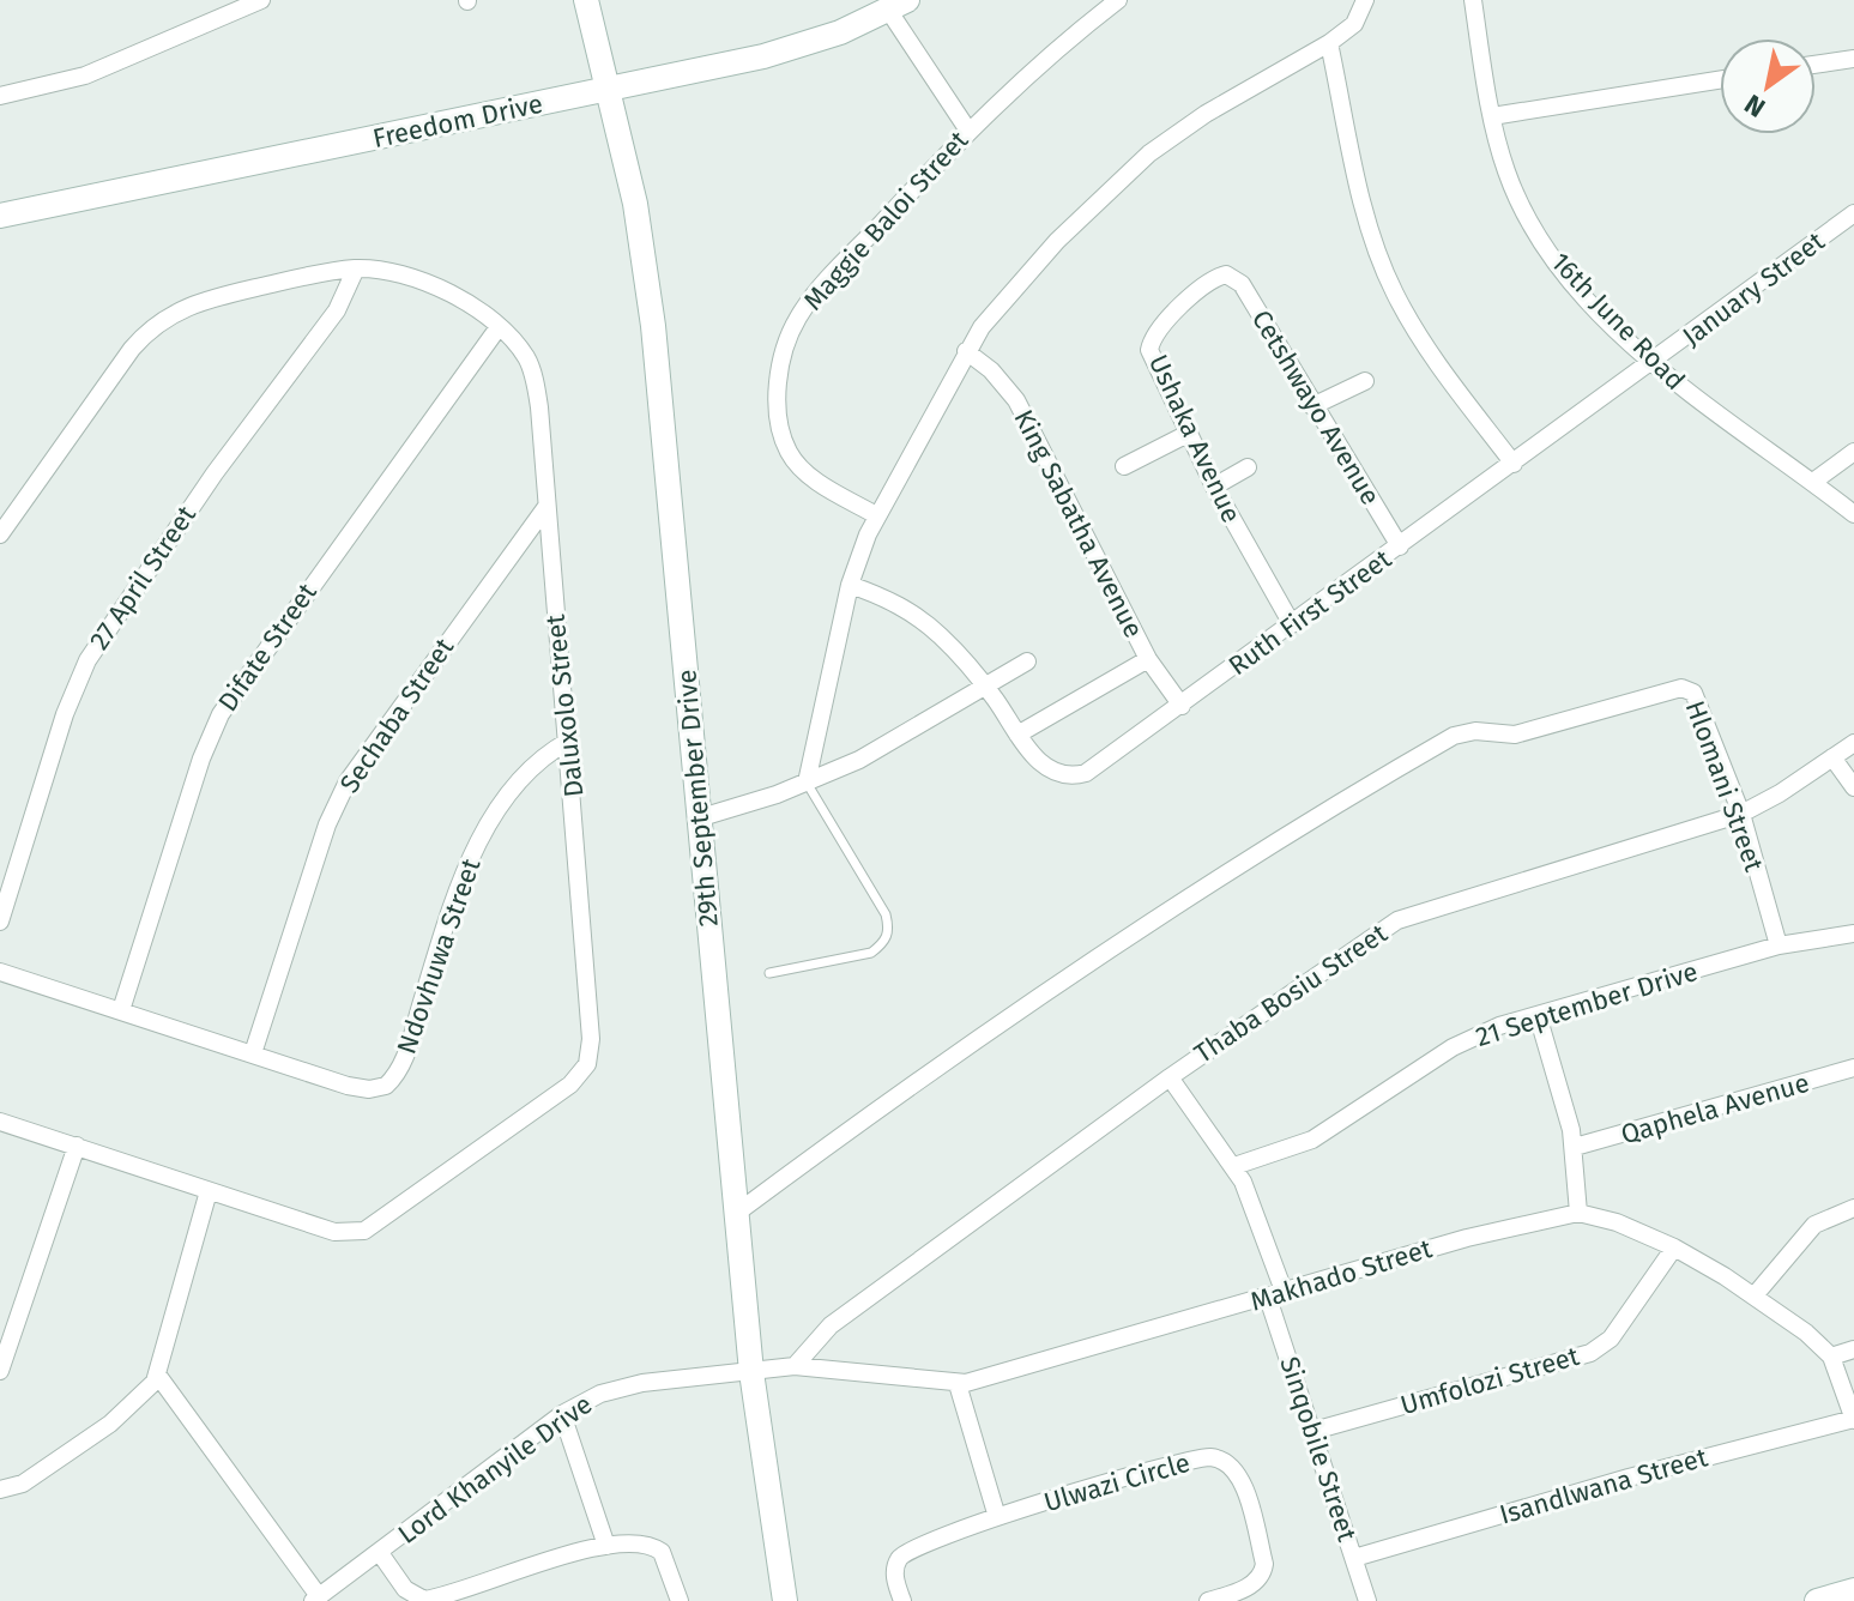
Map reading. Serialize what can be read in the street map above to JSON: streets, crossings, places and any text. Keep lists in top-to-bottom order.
{
  "streets": {
    "street": [
      "Freedom Drive",
      "Maggie Baloi Street",
      "January Street",
      "16th June Road",
      "Cetshwayo Avenue",
      "Ushaka Avenue",
      "King Sabatha Avenue",
      "27 April Street",
      "Ruth First Street",
      "Difate Street",
      "Daluxolo Street",
      "Sechaba Street",
      "Hlomani Street",
      "29th September Drive",
      "Ndovhuwa Street",
      "Thaba Bosiu Street",
      "21 September Drive",
      "Qaphela Avenue",
      "Makhado Street",
      "Umfolozi Street",
      "Sinqobile Street",
      "Lord Khanyile Drive",
      "Ulwazi Circle",
      "Isandlwana Street"
    ]
  },
  "crossings": [
    ["Freedom Drive", "29th September Drive"],
    ["January Street", "16th June Road"],
    ["January Street", "Ruth First Street"],
    ["16th June Road", "Ruth First Street"],
    ["Cetshwayo Avenue", "Ushaka Avenue"],
    ["Cetshwayo Avenue", "Ruth First Street"],
    ["Ushaka Avenue", "Ruth First Street"],
    ["King Sabatha Avenue", "Ruth First Street"],
    ["27 April Street", "Daluxolo Street"],
    ["Difate Street", "Daluxolo Street"],
    ["Difate Street", "Ndovhuwa Street"],
    ["Daluxolo Street", "Sechaba Street"],
    ["Daluxolo Street", "Ndovhuwa Street"],
    ["Sechaba Street", "Ndovhuwa Street"],
    ["Hlomani Street", "29th September Drive"],
    ["Hlomani Street", "Thaba Bosiu Street"],
    ["Hlomani Street", "21 September Drive"],
    ["29th September Drive", "Makhado Street"],
    ["29th September Drive", "Lord Khanyile Drive"],
    ["Thaba Bosiu Street", "Makhado Street"],
    ["Thaba Bosiu Street", "Sinqobile Street"],
    ["21 September Drive", "Sinqobile Street"],
    ["Makhado Street", "Umfolozi Street"],
    ["Makhado Street", "Sinqobile Street"],
    ["Makhado Street", "Lord Khanyile Drive"],
    ["Umfolozi Street", "Sinqobile Street"],
    ["Sinqobile Street", "Isandlwana Street"]
  ],
  "north": "bottom left"
}
